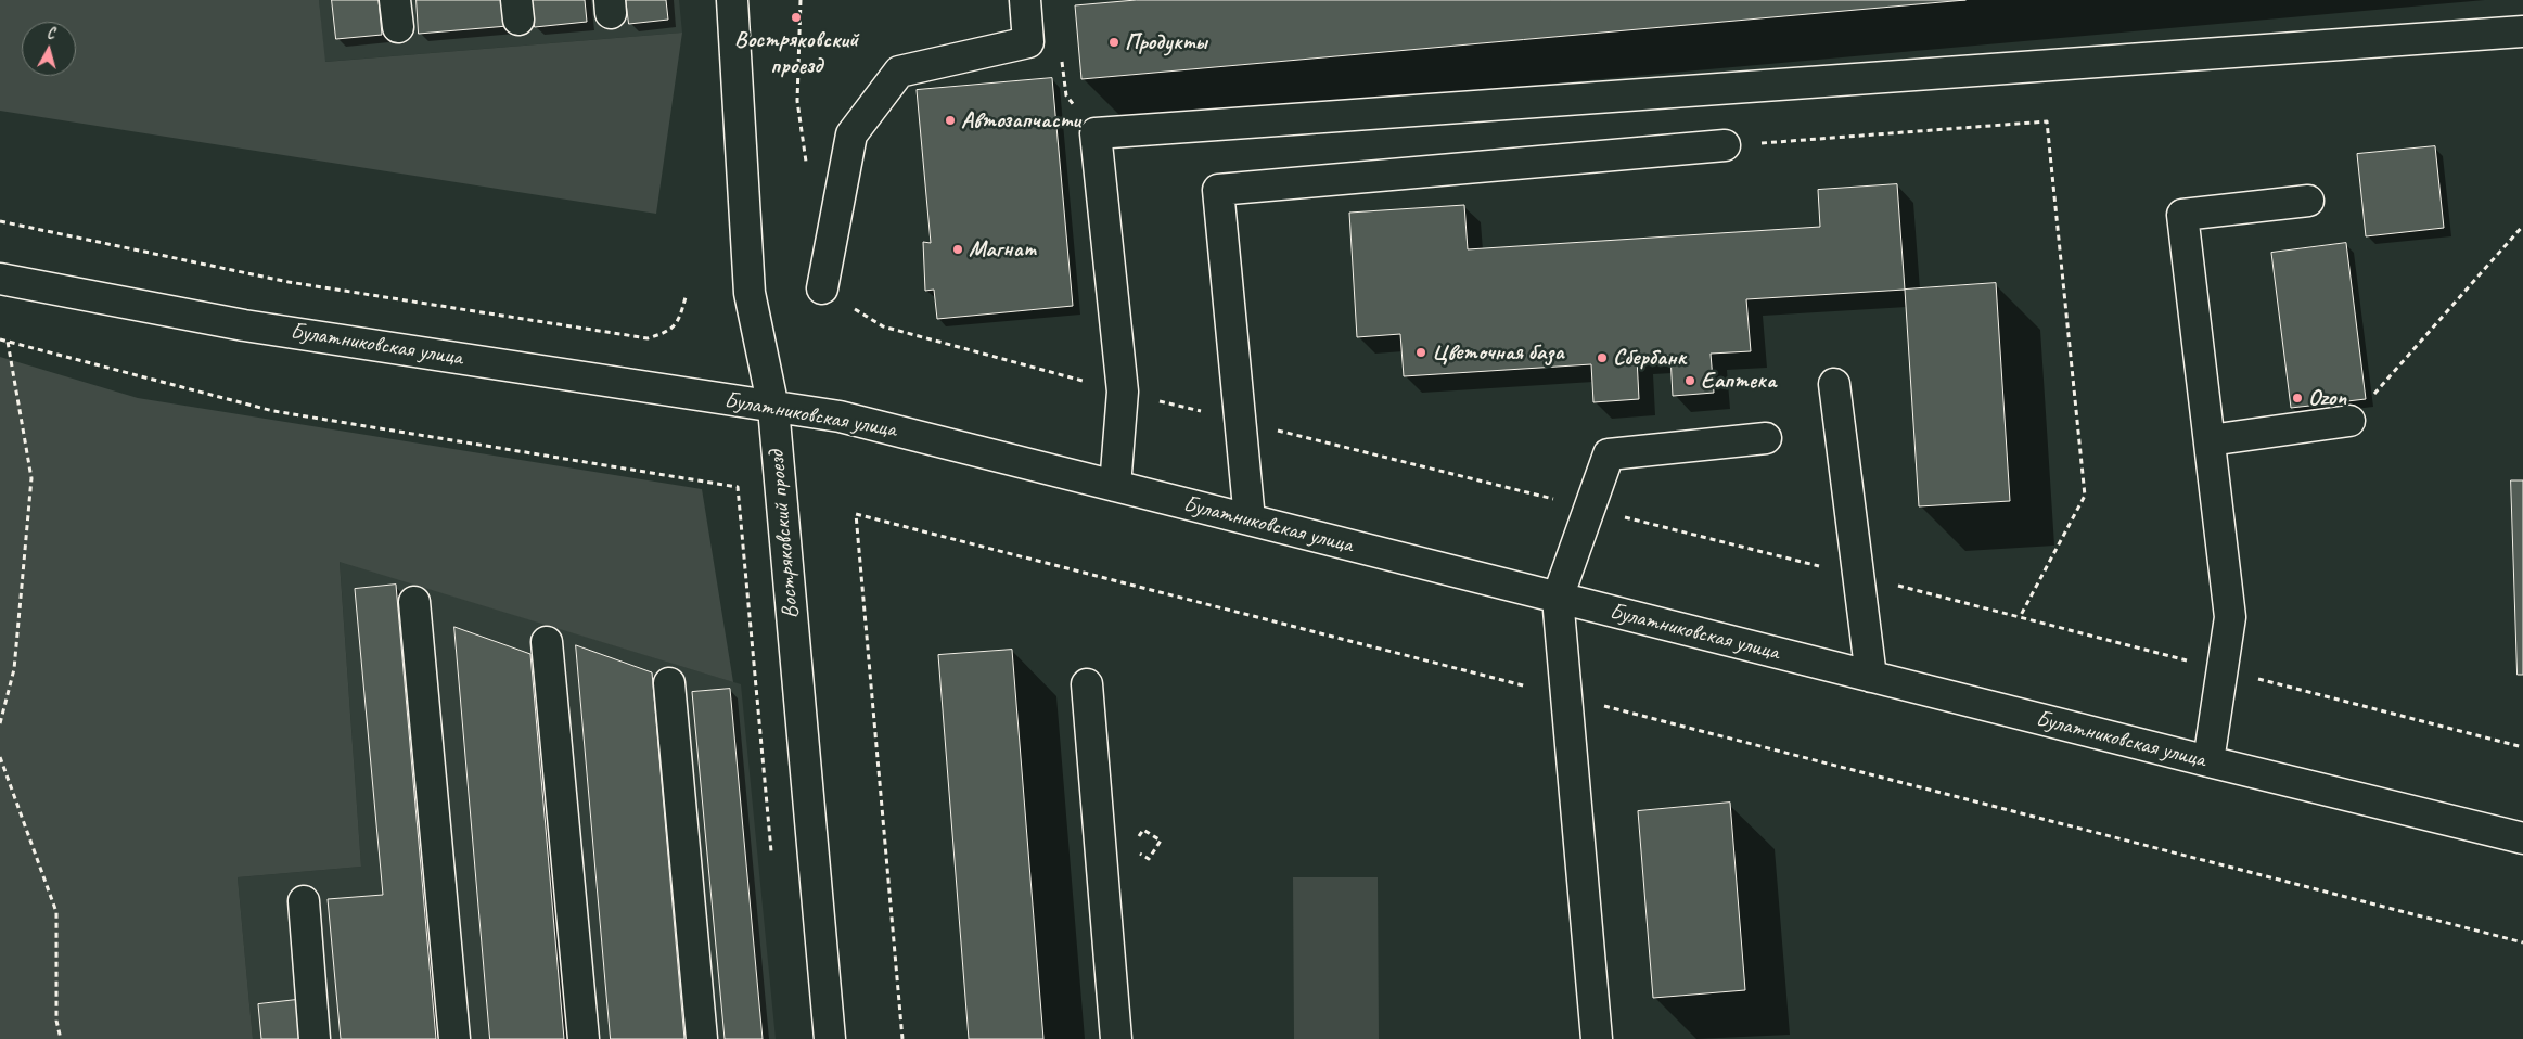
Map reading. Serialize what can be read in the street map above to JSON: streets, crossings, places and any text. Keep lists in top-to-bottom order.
{
  "streets": {
    "street": ["Булатниковская улица", "Востряковский проезд"]
  },
  "crossings": [
    ["Булатниковская улица", "Востряковский проезд"]
  ],
  "places": [
    "Востряковский проезд",
    "Продукты",
    "Автозапчасти",
    "Магнат",
    "Цветочная база",
    "Сбербанк",
    "Еаптека",
    "Ozon"
  ],
  "north": "top"
}
